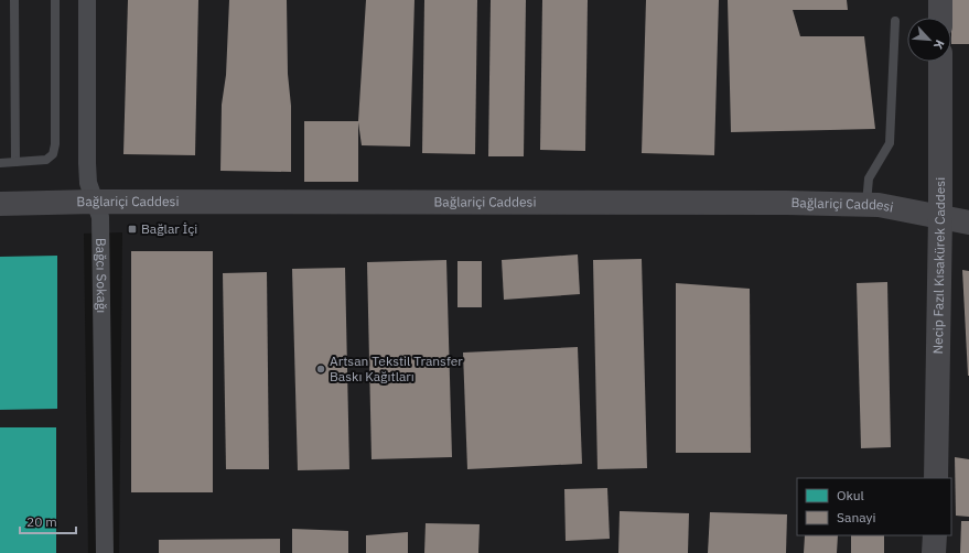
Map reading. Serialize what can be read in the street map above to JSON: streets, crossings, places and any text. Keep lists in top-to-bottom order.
{
  "streets": {
    "main road": ["Bağlariçi Caddesi", "Necip Fazıl Kısakürek Caddesi"],
    "street": ["Bağcı Sokağı"]
  },
  "crossings": [
    ["Bağlariçi Caddesi", "Necip Fazıl Kısakürek Caddesi"],
    ["Bağlariçi Caddesi", "Bağcı Sokağı"]
  ],
  "places": {
    "transit": ["Bağlar İçi"],
    "other": ["Artsan Tekstil Transfer Baskı Kağıtları"]
  },
  "legend": ["Okul", "Sanayi"],
  "scale_bar": "20 m",
  "north": "bottom right"
}
